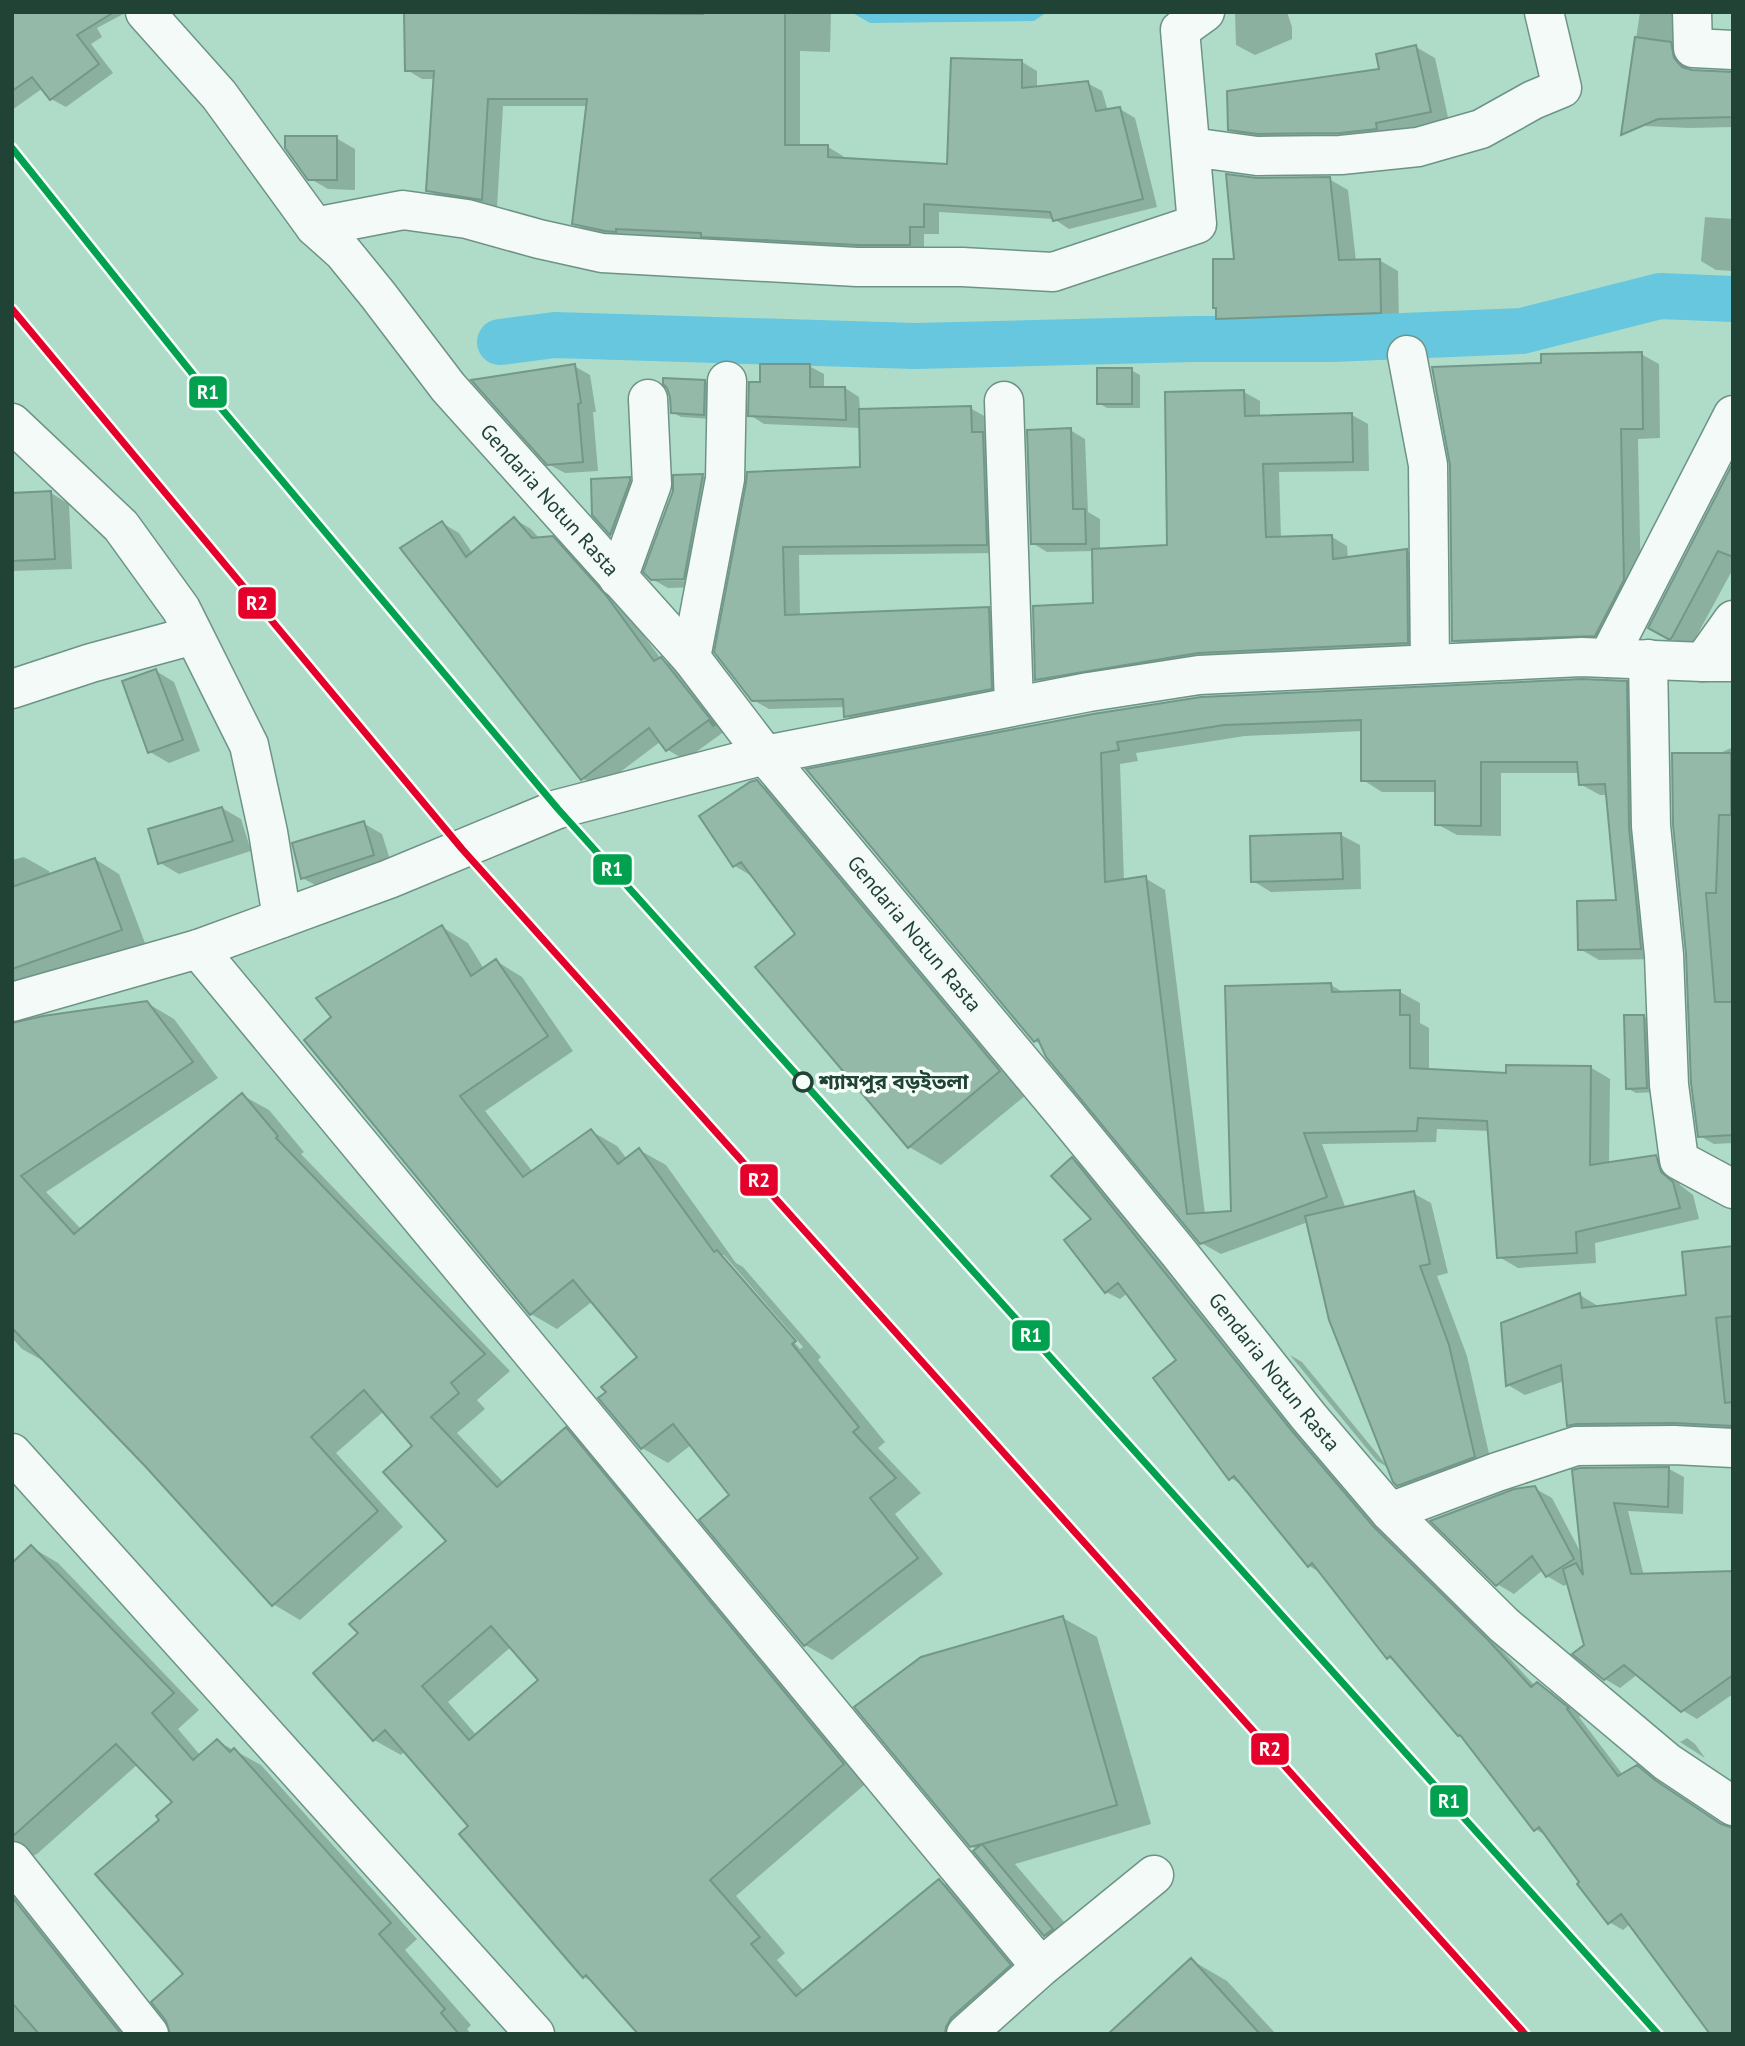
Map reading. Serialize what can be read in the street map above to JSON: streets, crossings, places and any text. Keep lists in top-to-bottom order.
{
  "streets": {
    "street": ["Gendaria Notun Rasta"]
  },
  "places": ["শ্যামপুর বড়ইতলা"],
  "lines": ["transit line R1", "transit line R2"]
}
